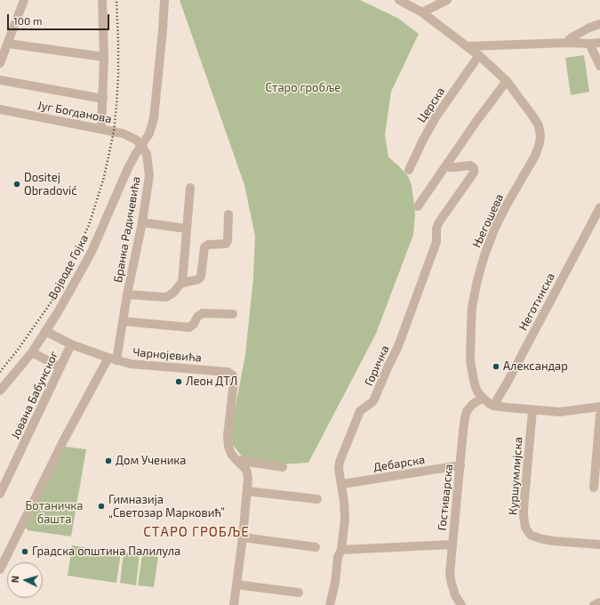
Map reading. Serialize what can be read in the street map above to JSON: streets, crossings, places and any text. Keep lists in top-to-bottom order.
{
  "streets": {
    "street": [
      "Церска",
      "Југ Богданова",
      "Његошева",
      "Бранка Радичевића",
      "Војводе Гојка",
      "Неготинска",
      "Чарнојевића",
      "Горичка",
      "Јована Бабунског",
      "Дебарска",
      "Куршумлијска",
      "Гостиварска"
    ]
  },
  "crossings": [
    ["Церска", "Његошева"],
    ["Југ Богданова", "Бранка Радичевића"],
    ["Југ Богданова", "Војводе Гојка"],
    ["Његошева", "Неготинска"],
    ["Његошева", "Гостиварска"],
    ["Бранка Радичевића", "Војводе Гојка"],
    ["Бранка Радичевића", "Чарнојевића"],
    ["Војводе Гојка", "Чарнојевића"],
    ["Чарнојевића", "Јована Бабунског"],
    ["Горичка", "Дебарска"],
    ["Дебарска", "Гостиварска"]
  ],
  "districts": ["СТАРО ГРОБЉЕ"],
  "parks": ["Старо гробље", "Ботаничка башта"],
  "places": [
    "Dositej Obradović",
    "Александар",
    "Леон ДТЛ",
    "Дом Ученика",
    "Гимназија „Светозар Марковић”",
    "Градска општина Палилула"
  ],
  "scale_bar": "100 m",
  "north": "left"
}
